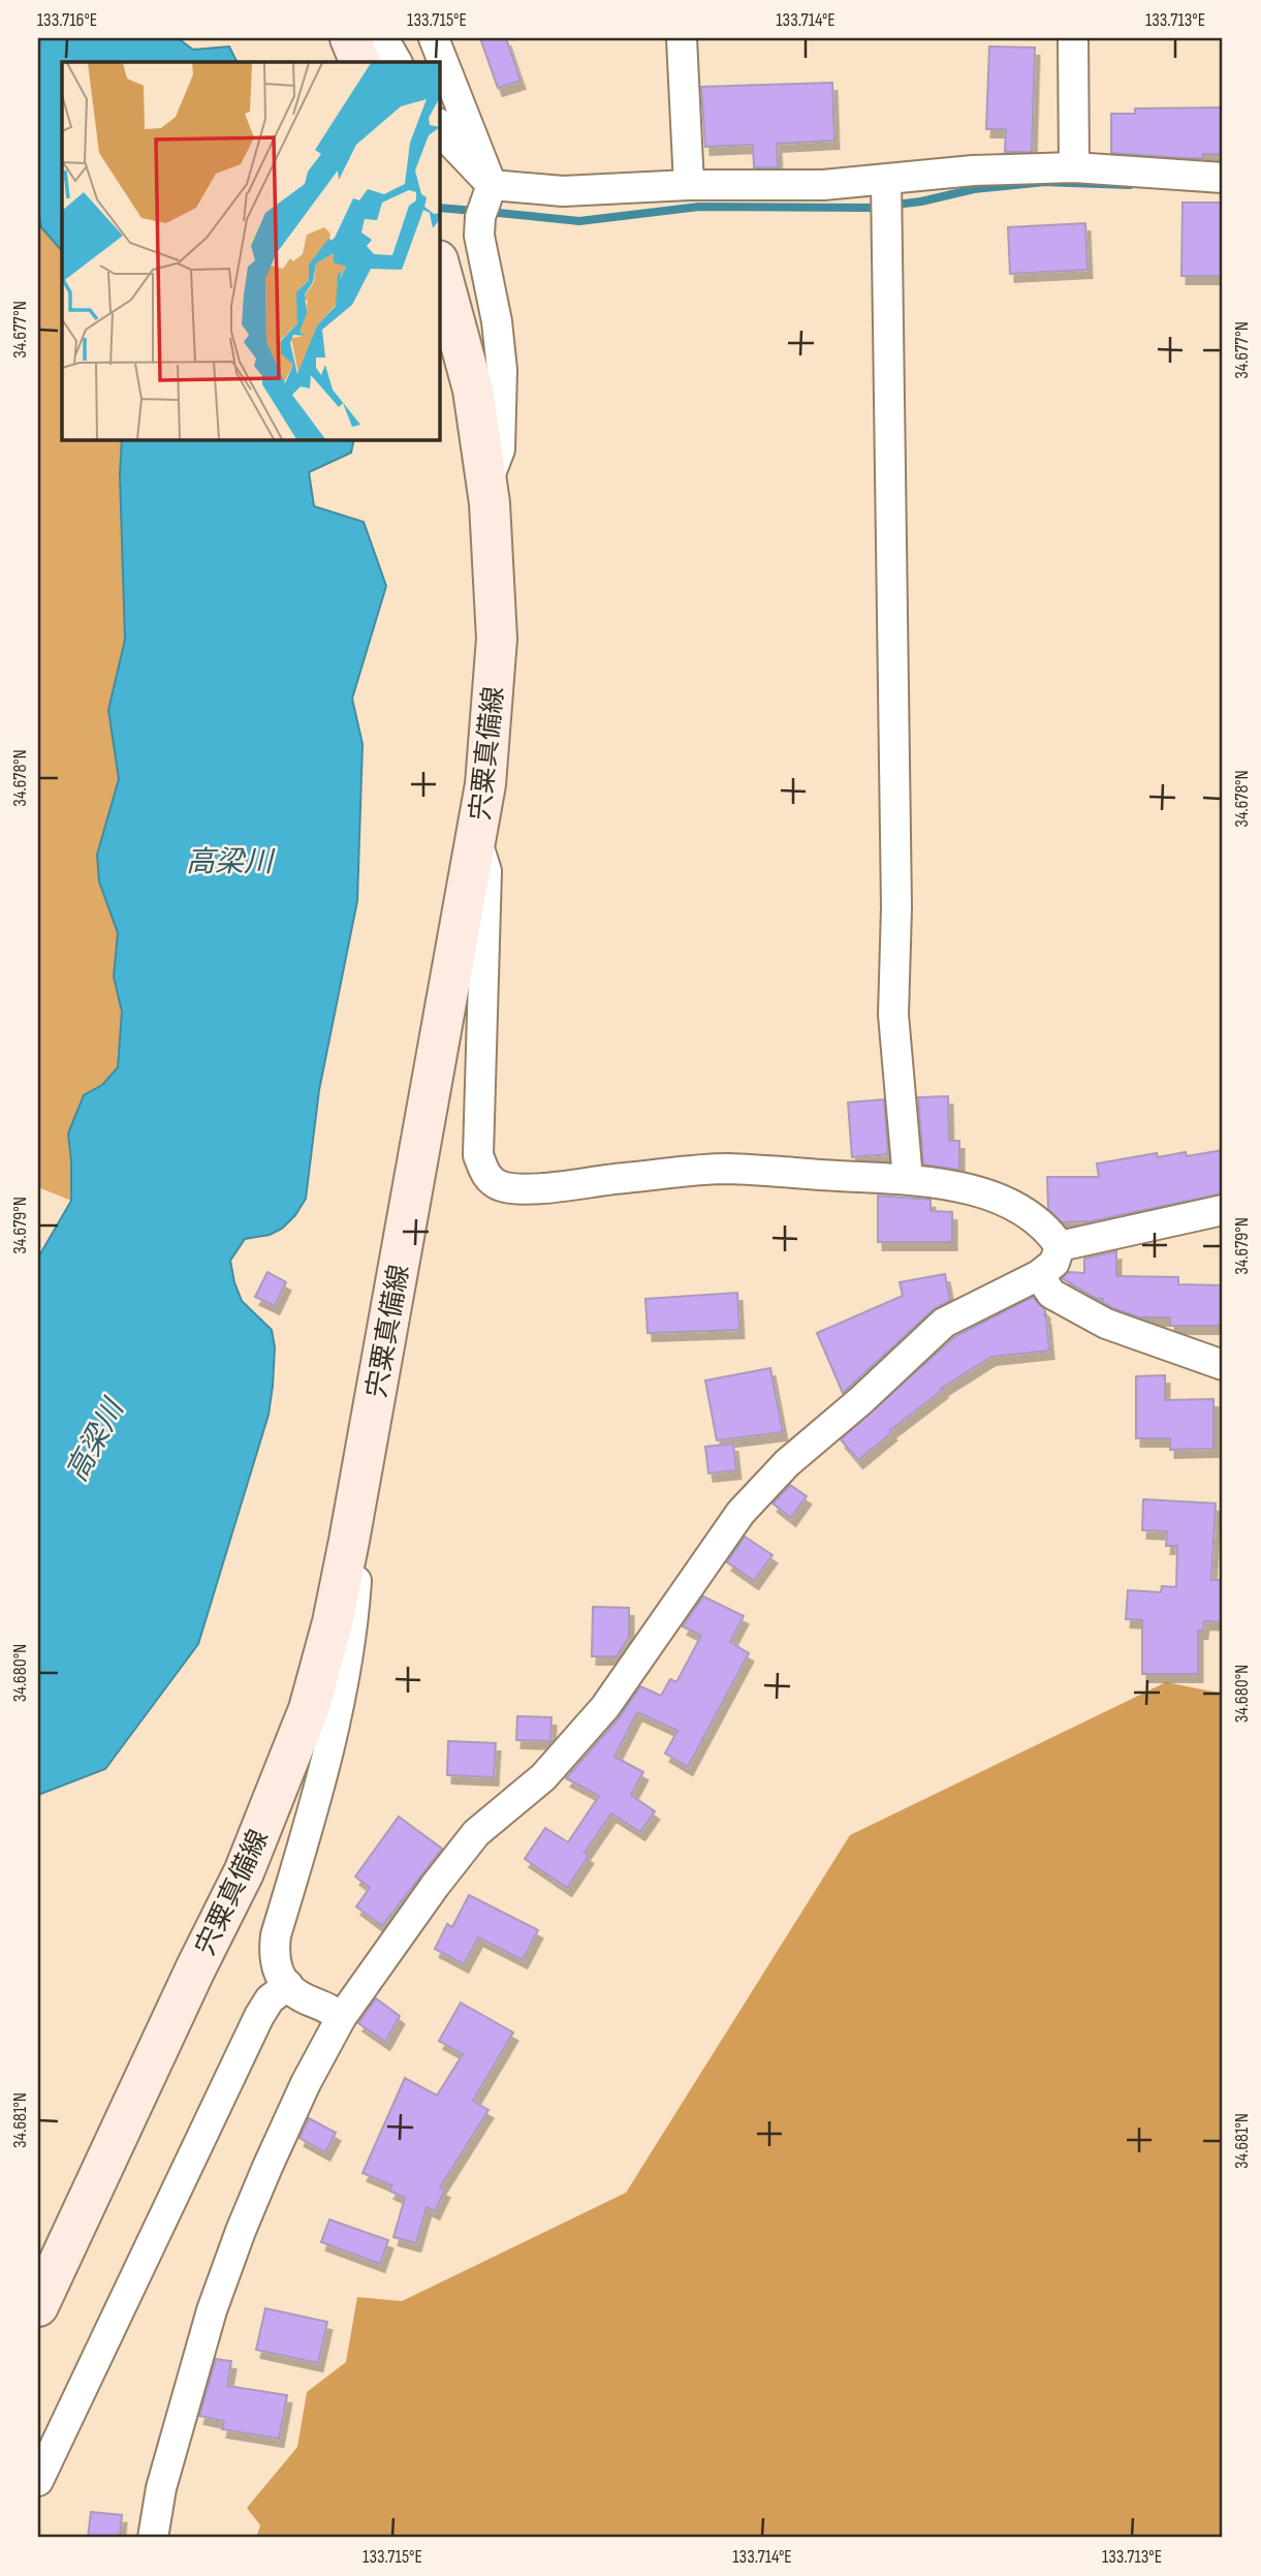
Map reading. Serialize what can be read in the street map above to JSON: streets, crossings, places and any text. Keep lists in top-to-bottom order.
{
  "streets": {
    "main road": ["宍粟真備線"]
  },
  "water": ["高梁川"],
  "coordinates": [
    "133.716°E",
    "133.715°E",
    "133.714°E",
    "133.713°E",
    "34.677°N",
    "34.678°N",
    "34.679°N",
    "34.680°N",
    "34.681°N"
  ]
}
